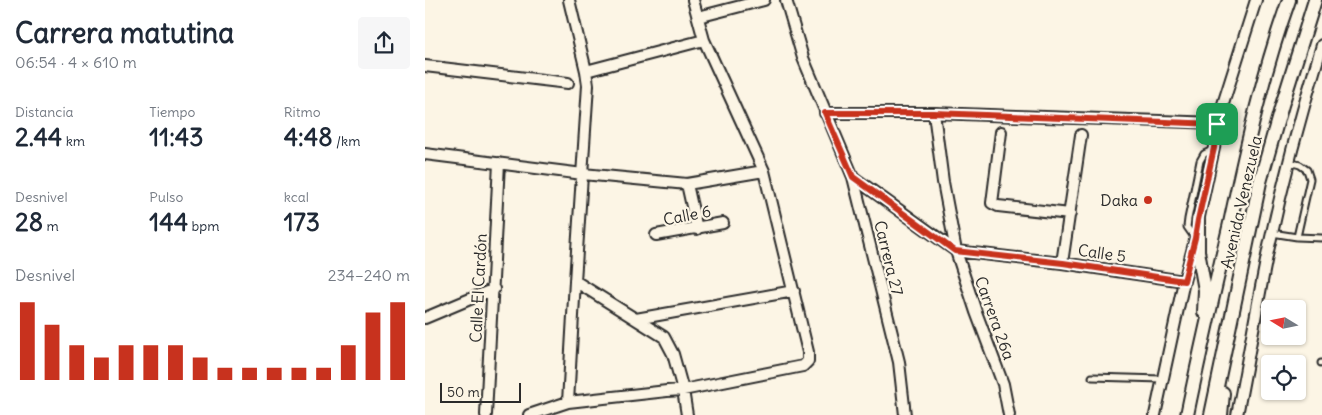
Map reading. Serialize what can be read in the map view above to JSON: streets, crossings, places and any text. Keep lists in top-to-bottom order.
{
  "streets": {
    "street": [
      "Avenida Venezuela",
      "Calle 6",
      "Calle 5",
      "Carrera 27",
      "Calle El Cardón",
      "Carrera 26a"
    ]
  },
  "crossings": [
    ["Calle 5", "Carrera 26a"]
  ],
  "places": ["Daka"],
  "scale_bar": "50 m",
  "north": "left",
  "page": {
    "heading": ["Carrera matutina", "06:54 · 4 × 610 m"],
    "stats": [
      ["Distancia", "2.44 km"],
      ["Tiempo", "11:43"],
      ["Ritmo", "4:48 /km"],
      ["Desnivel", "28 m"],
      ["Pulso", "144 bpm"],
      ["kcal", "173"]
    ],
    "chart": ["Desnivel", "234–240 m"],
    "scale": "50 m"
  }
}
